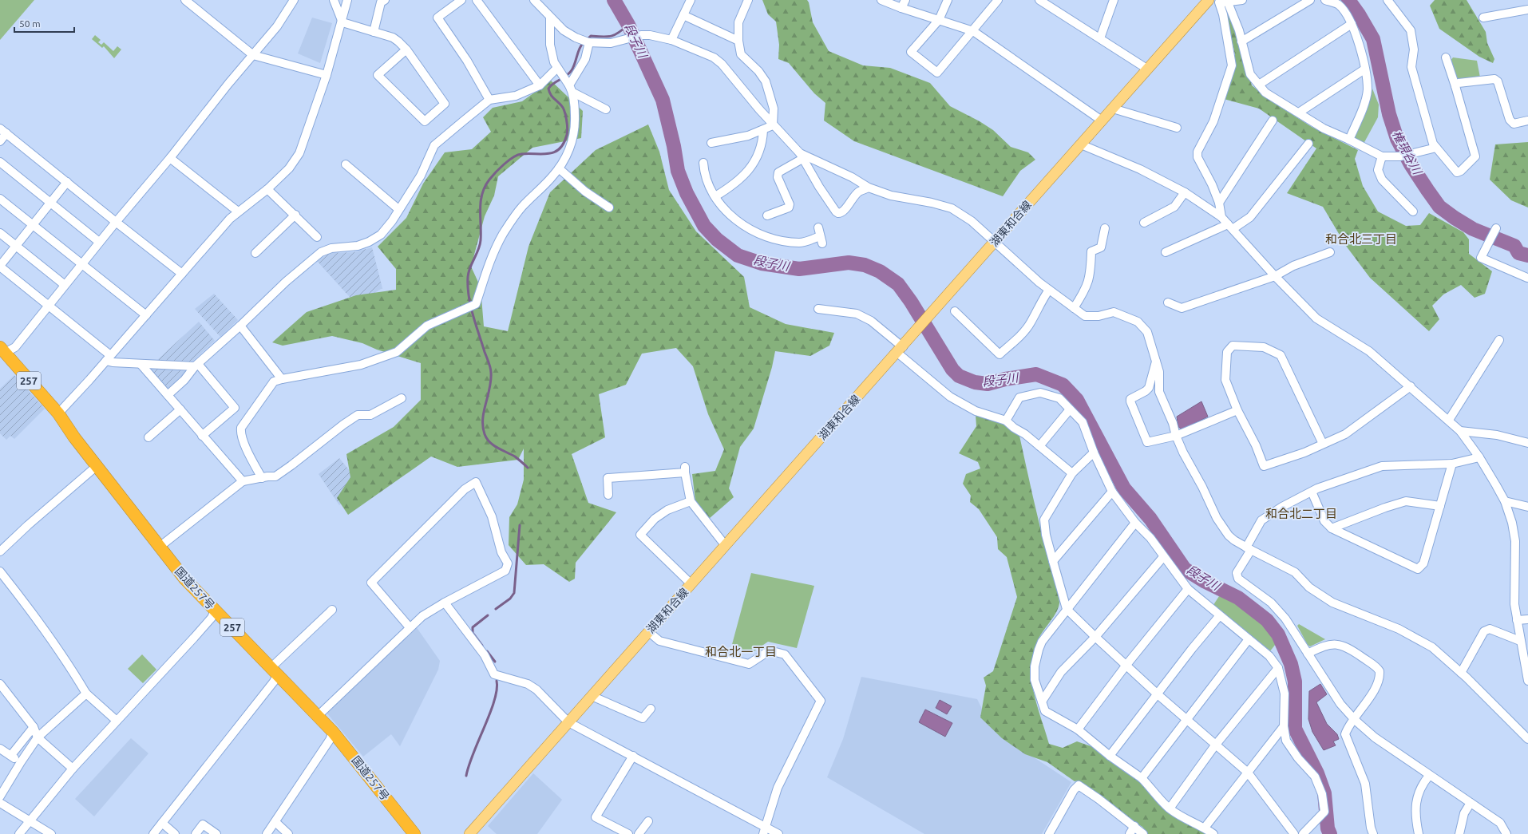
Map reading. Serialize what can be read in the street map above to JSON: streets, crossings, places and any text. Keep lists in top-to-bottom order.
{
  "streets": {
    "highway": ["257", "国道257号"],
    "main road": ["湖東和合線"]
  },
  "districts": ["和合北三丁目", "和合北二丁目", "和合北一丁目"],
  "water": ["段子川", "権現谷川"],
  "scale_bar": "50 m"
}
